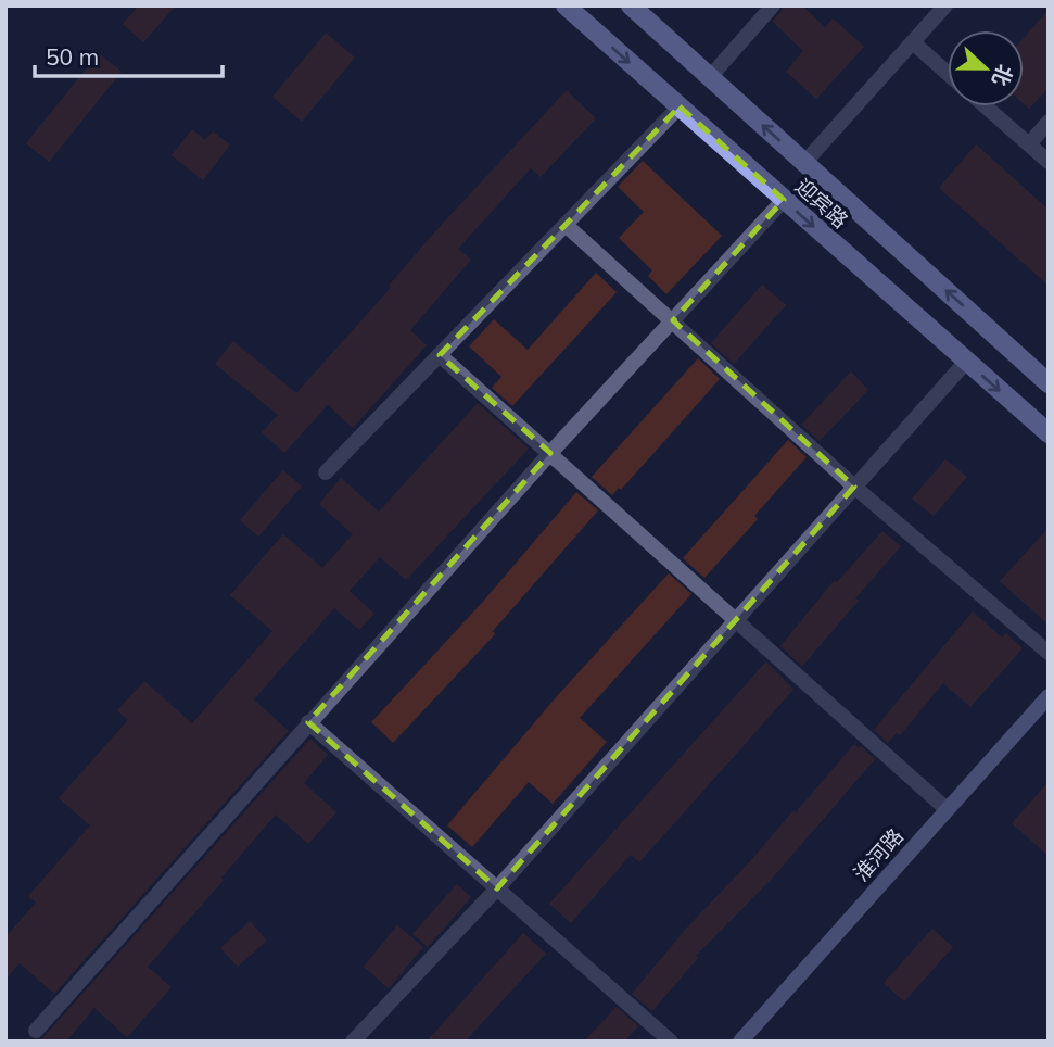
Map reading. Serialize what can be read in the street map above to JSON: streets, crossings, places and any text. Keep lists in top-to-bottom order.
{
  "streets": {
    "main road": ["迎宾路"],
    "street": ["淮河路"]
  },
  "scale_bar": "50 m",
  "north": "right"
}
